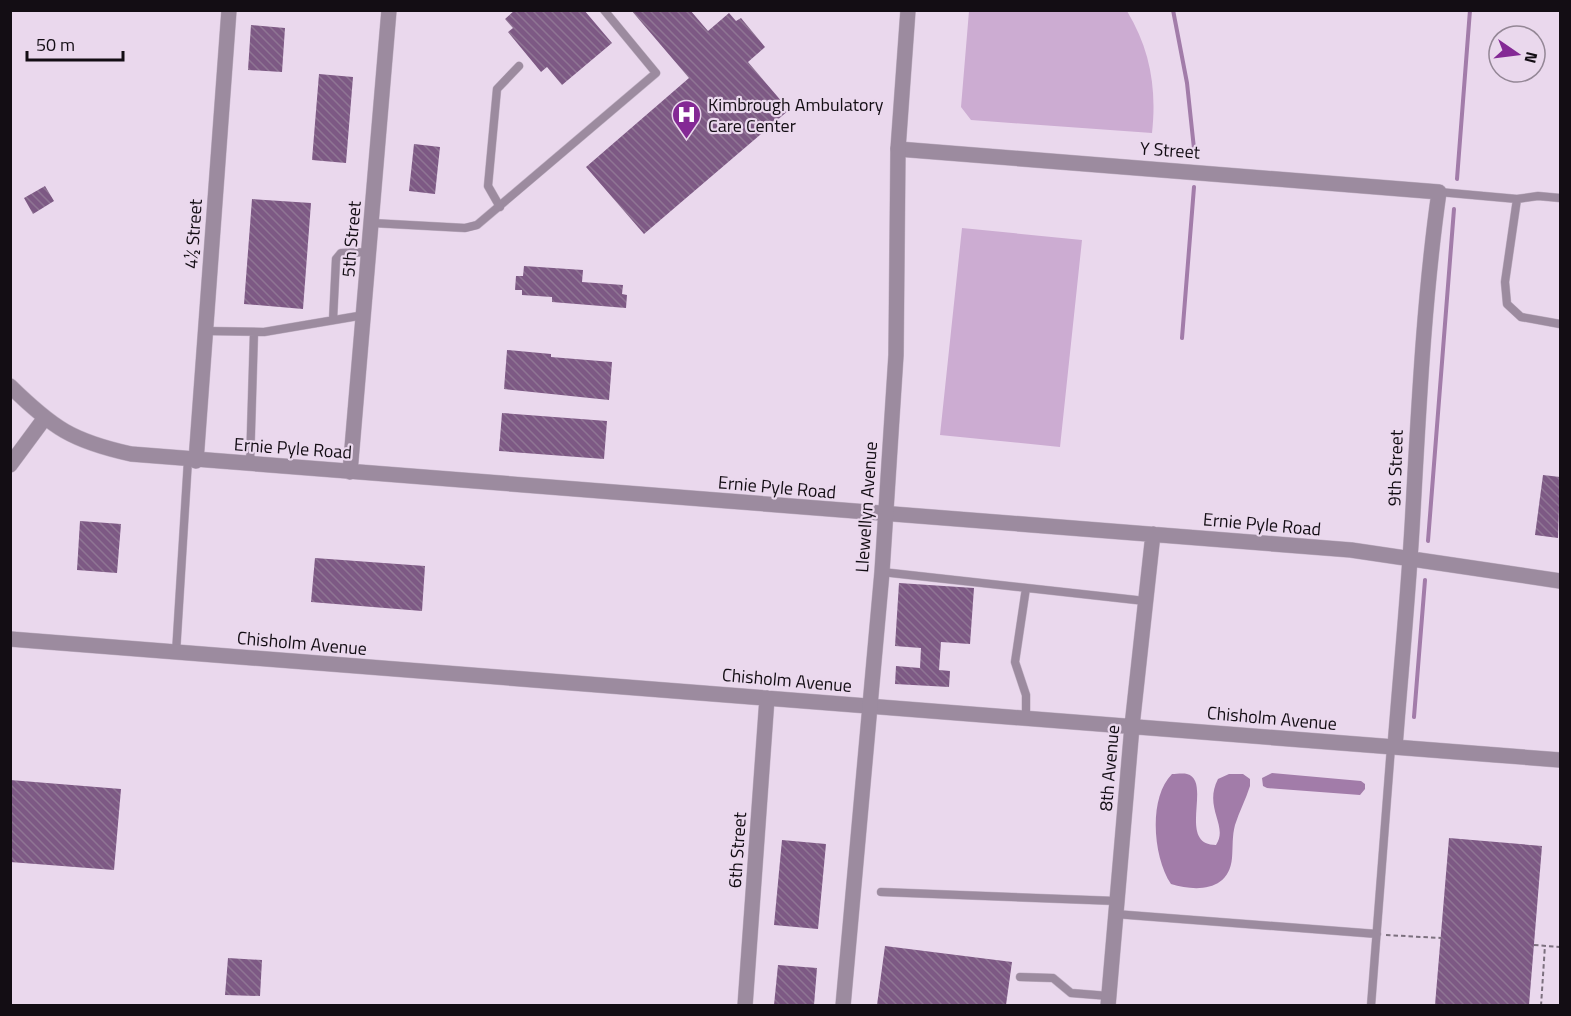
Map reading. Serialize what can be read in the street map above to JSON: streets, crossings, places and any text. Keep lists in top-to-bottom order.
{
  "streets": {
    "street": [
      "Y Street",
      "4½ Street",
      "5th Street",
      "Ernie Pyle Road",
      "9th Street",
      "Llewellyn Avenue",
      "Chisholm Avenue",
      "8th Avenue",
      "6th Street"
    ]
  },
  "crossings": [
    ["Y Street", "9th Street"],
    ["Y Street", "Llewellyn Avenue"],
    ["4½ Street", "Ernie Pyle Road"],
    ["5th Street", "Ernie Pyle Road"],
    ["Ernie Pyle Road", "9th Street"],
    ["Ernie Pyle Road", "Llewellyn Avenue"],
    ["Ernie Pyle Road", "8th Avenue"],
    ["9th Street", "Chisholm Avenue"],
    ["Llewellyn Avenue", "Chisholm Avenue"],
    ["Chisholm Avenue", "8th Avenue"],
    ["Chisholm Avenue", "6th Street"]
  ],
  "places": {
    "hospital": ["Kimbrough Ambulatory Care Center"]
  },
  "scale_bar": "50 m",
  "north": "right"
}
